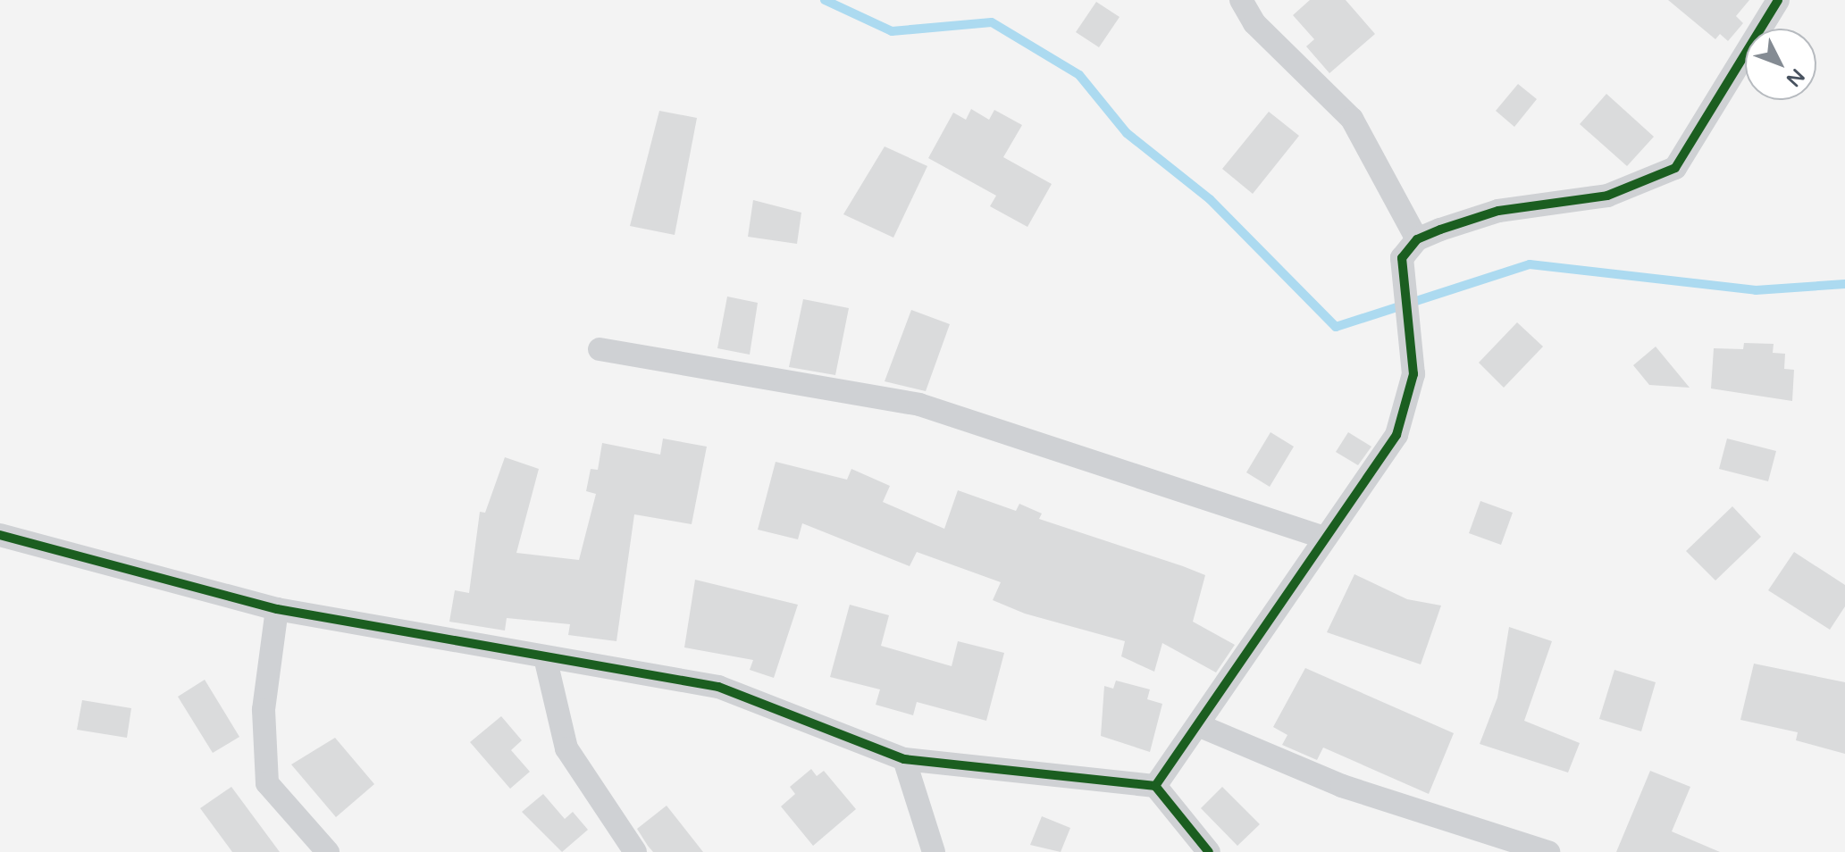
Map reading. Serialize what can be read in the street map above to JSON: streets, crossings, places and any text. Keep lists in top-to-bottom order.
{
  "north": "bottom right"
}
